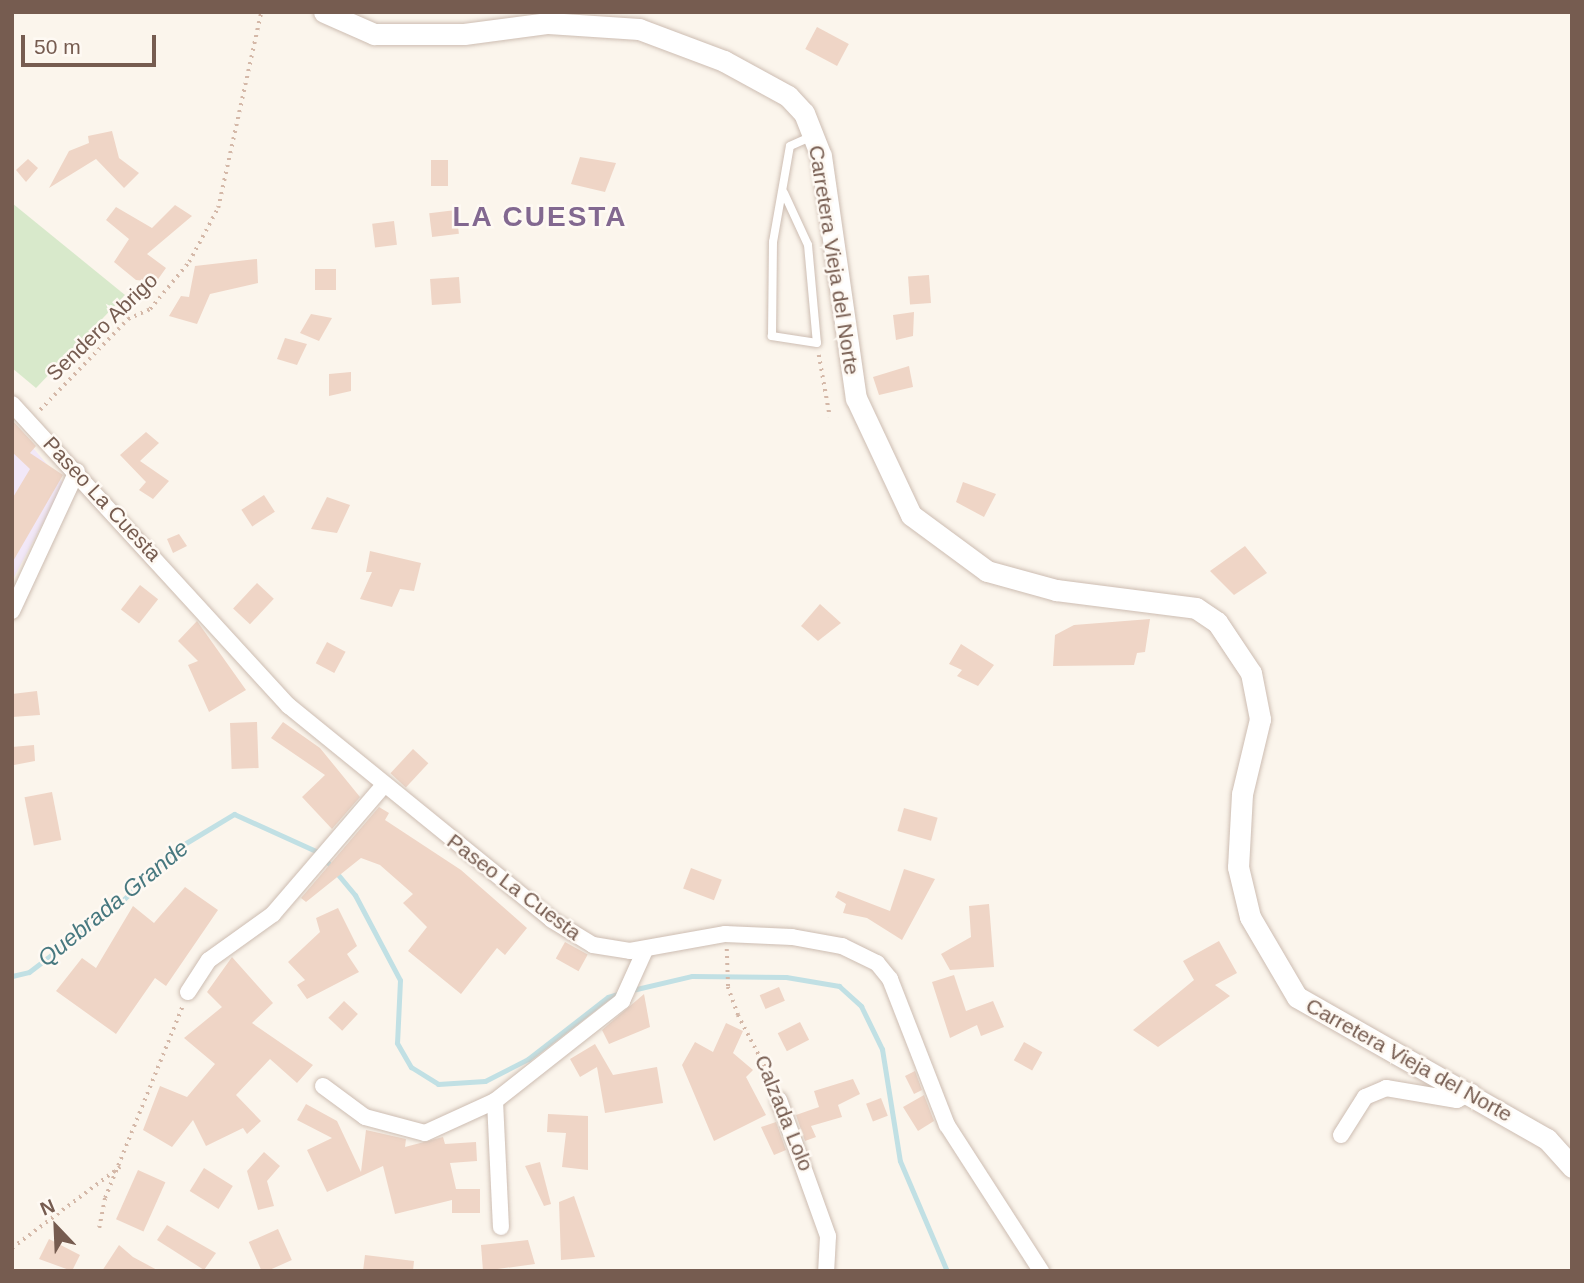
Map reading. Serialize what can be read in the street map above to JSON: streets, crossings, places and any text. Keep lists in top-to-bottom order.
{
  "streets": {
    "street": ["Carretera Vieja del Norte", "Paseo La Cuesta", "Calzada Lolo"],
    "path": ["Sendero Abrigo"]
  },
  "crossings": [
    ["Sendero Abrigo", "Paseo La Cuesta"]
  ],
  "districts": ["LA CUESTA"],
  "water": ["Quebrada Grande"],
  "scale_bar": "50 m",
  "north": "top left"
}
